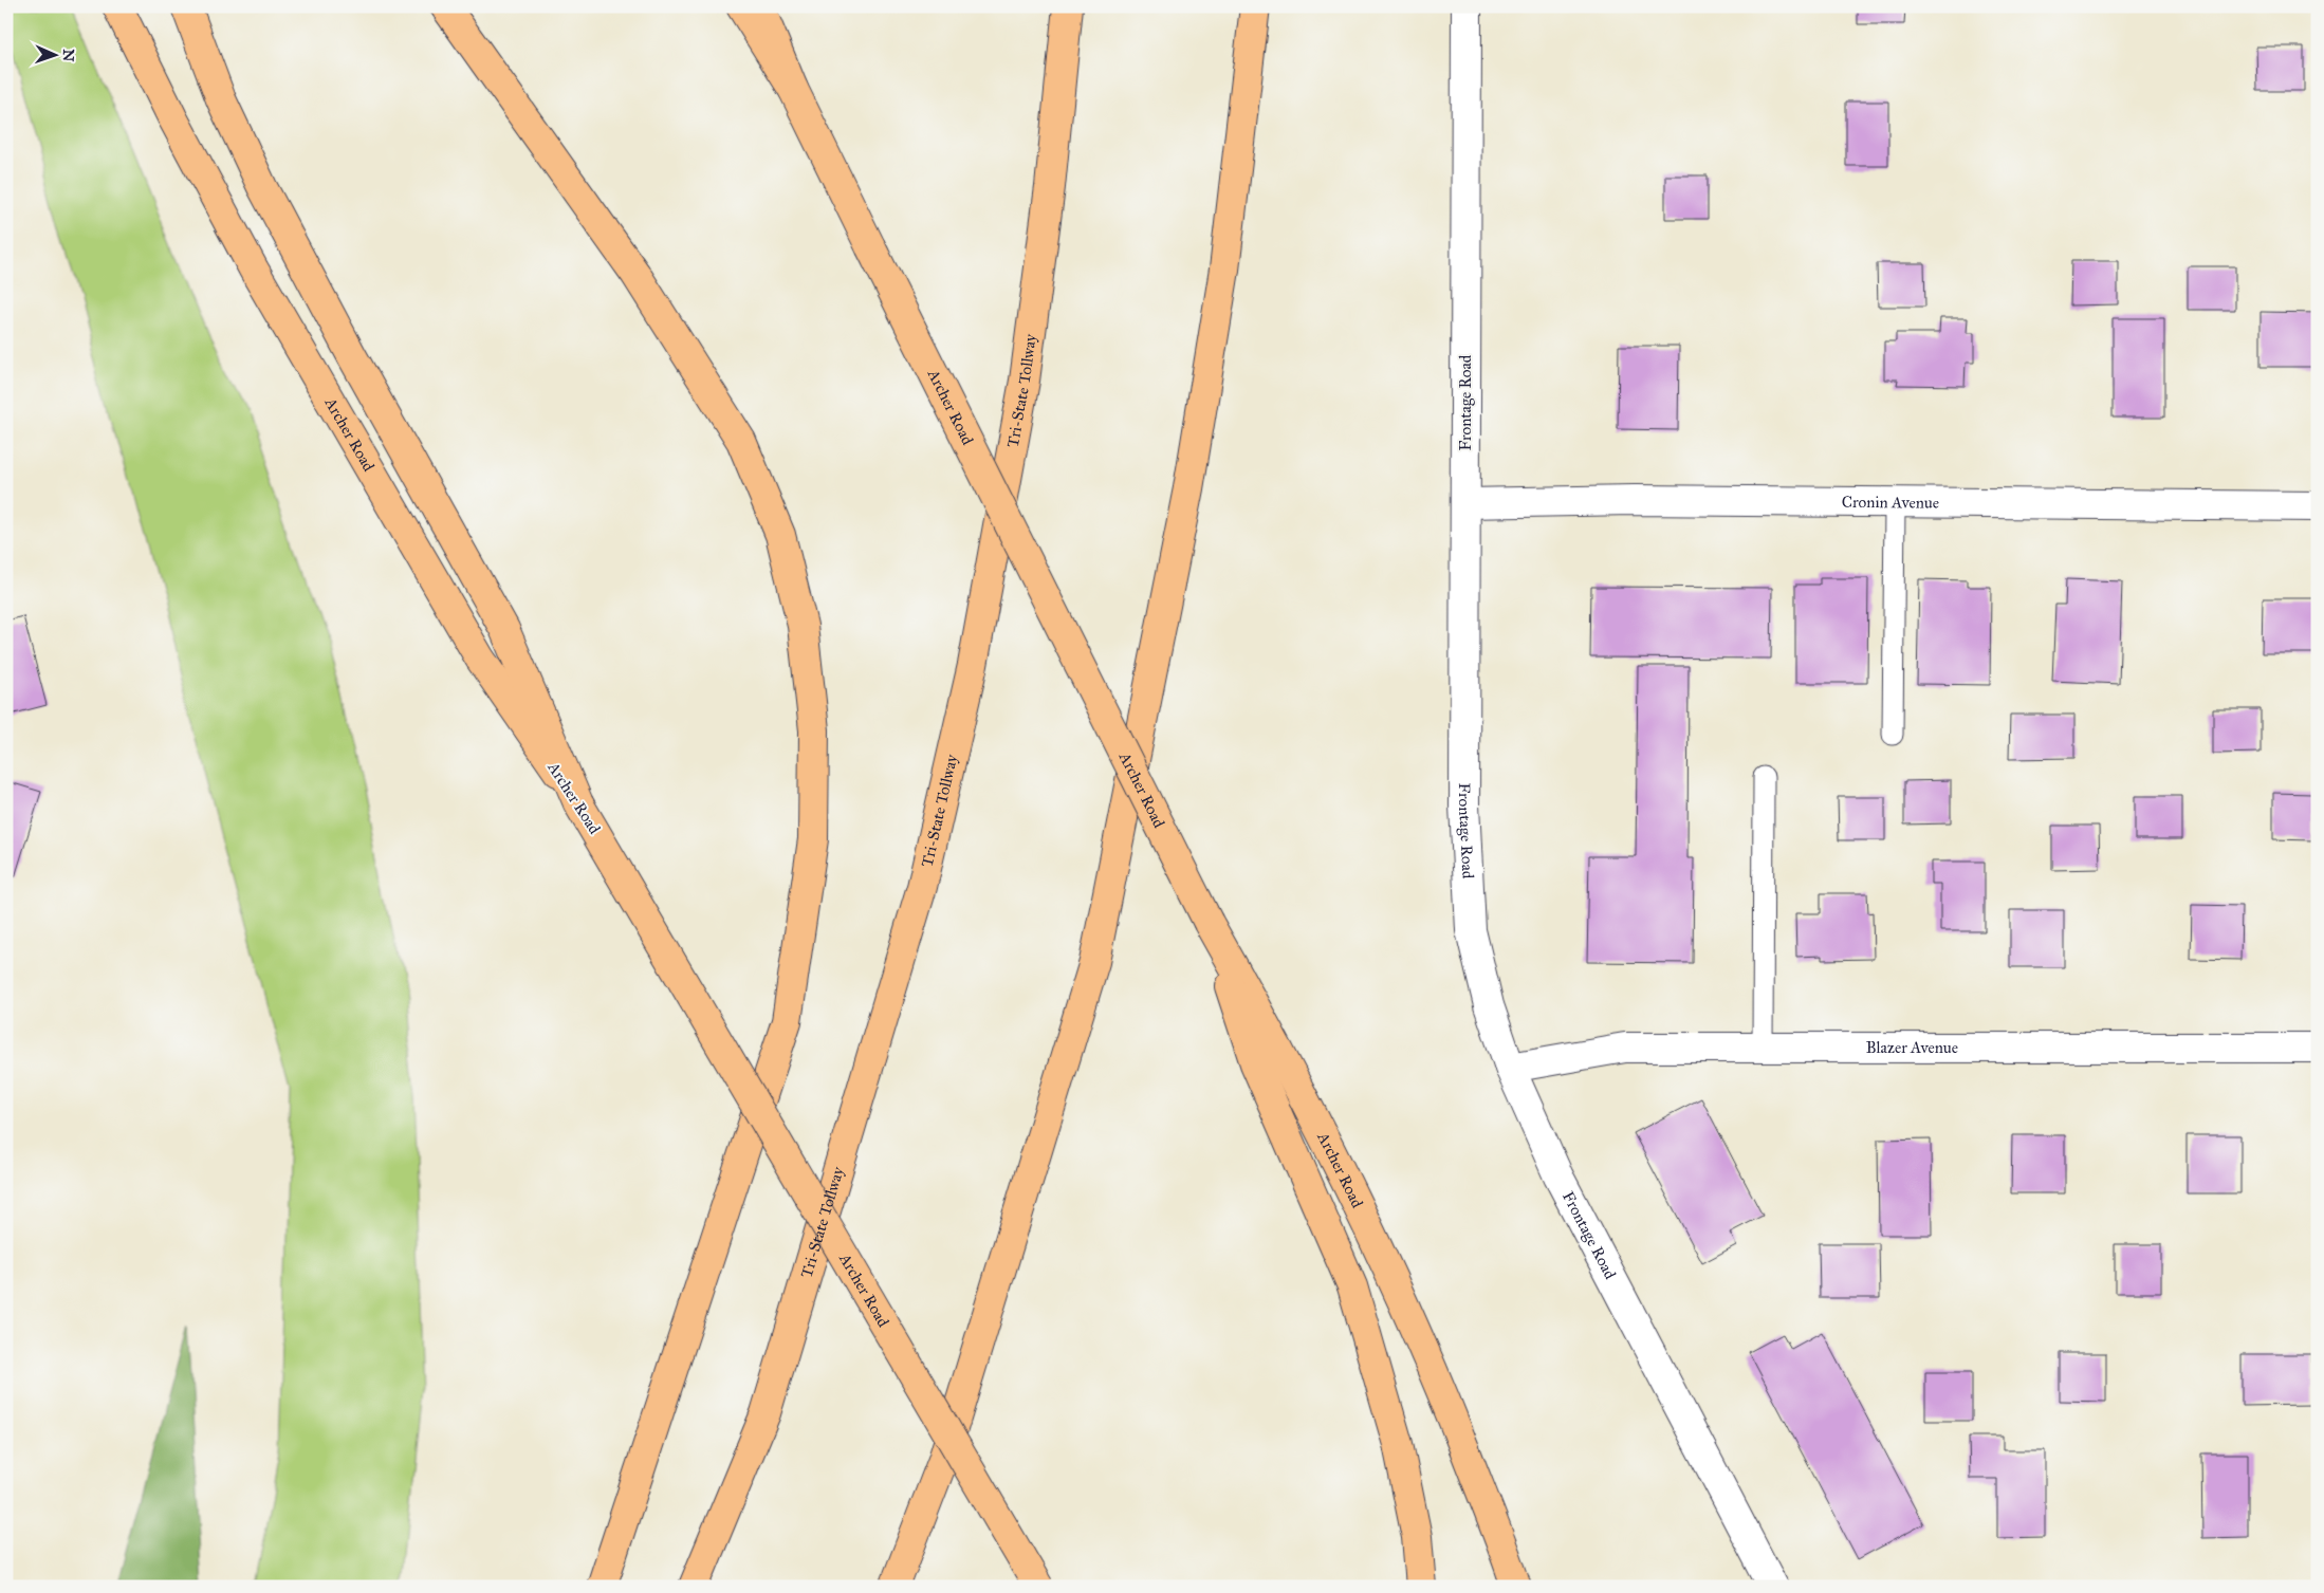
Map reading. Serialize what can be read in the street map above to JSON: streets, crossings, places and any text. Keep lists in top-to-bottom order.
{
  "streets": {
    "main road": ["Tri-State Tollway", "Archer Road"],
    "street": ["Frontage Road", "Cronin Avenue", "Blazer Avenue"]
  },
  "crossings": [
    ["Frontage Road", "Cronin Avenue"],
    ["Frontage Road", "Blazer Avenue"]
  ],
  "north": "right"
}
